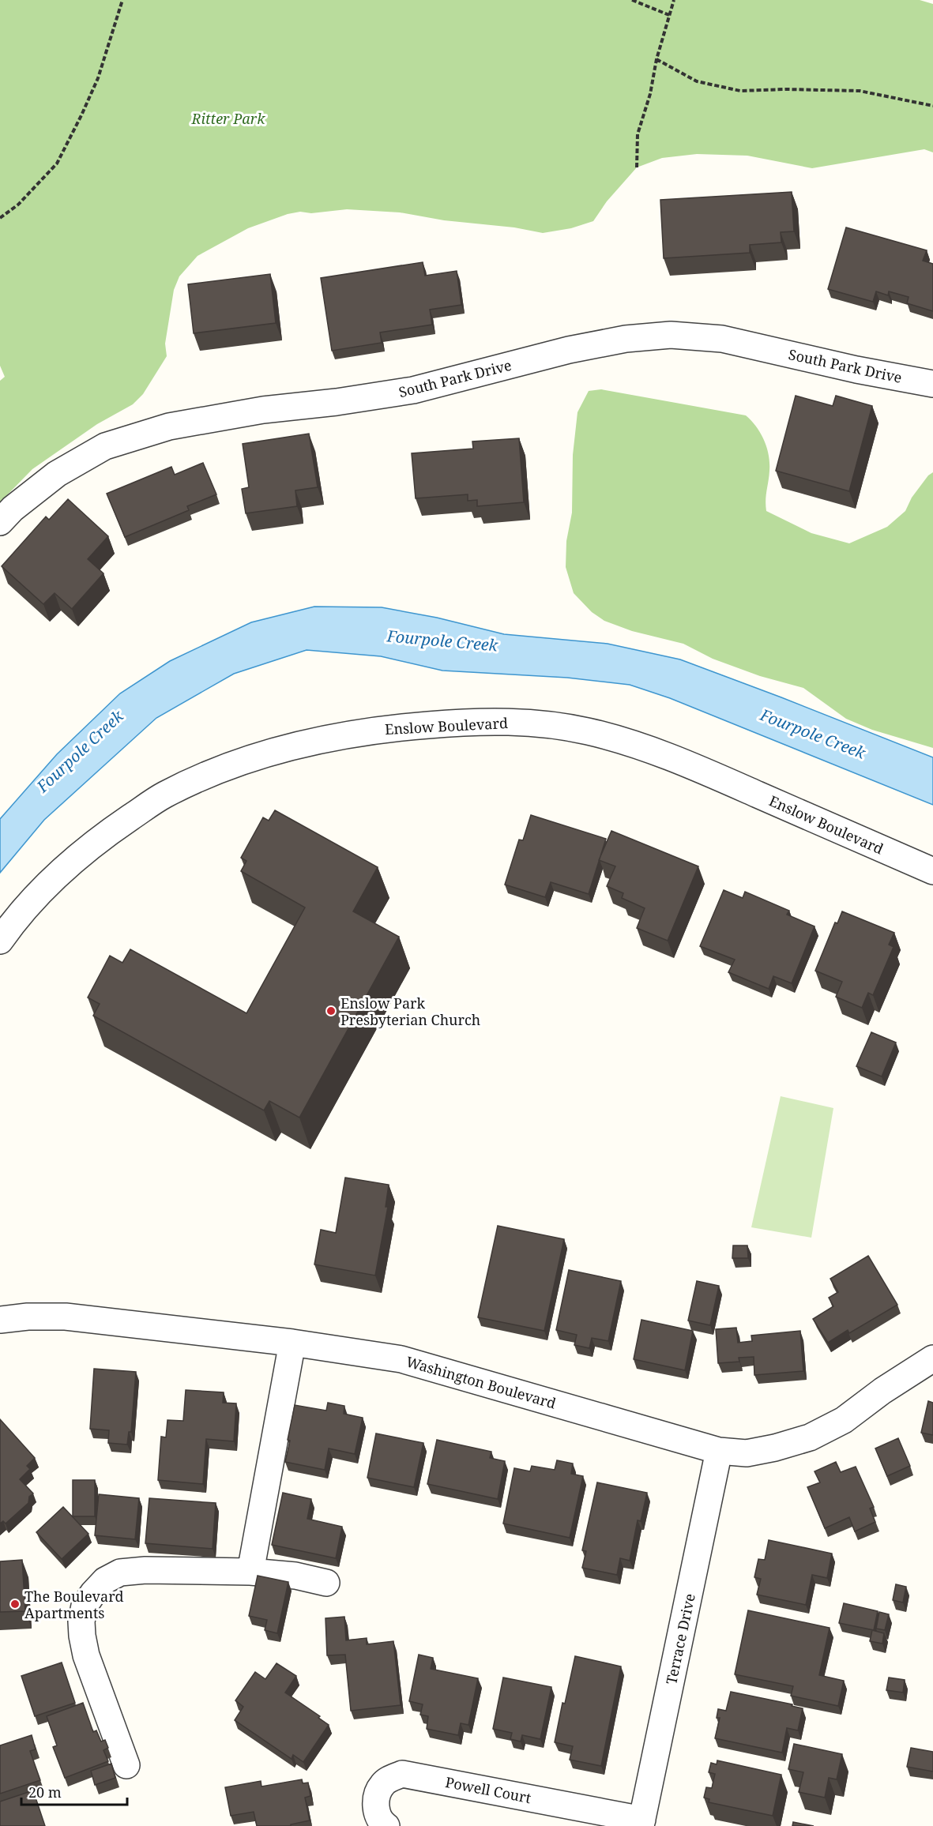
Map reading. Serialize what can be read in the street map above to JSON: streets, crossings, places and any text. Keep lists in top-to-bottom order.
{
  "streets": {
    "street": [
      "South Park Drive",
      "Enslow Boulevard",
      "Washington Boulevard",
      "Terrace Drive",
      "Powell Court"
    ]
  },
  "crossings": [
    ["Washington Boulevard", "Terrace Drive"],
    ["Terrace Drive", "Powell Court"]
  ],
  "water": ["Fourpole Creek"],
  "parks": ["Ritter Park"],
  "places": ["Enslow Park Presbyterian Church", "The Boulevard Apartments"],
  "scale_bar": "20 m"
}
